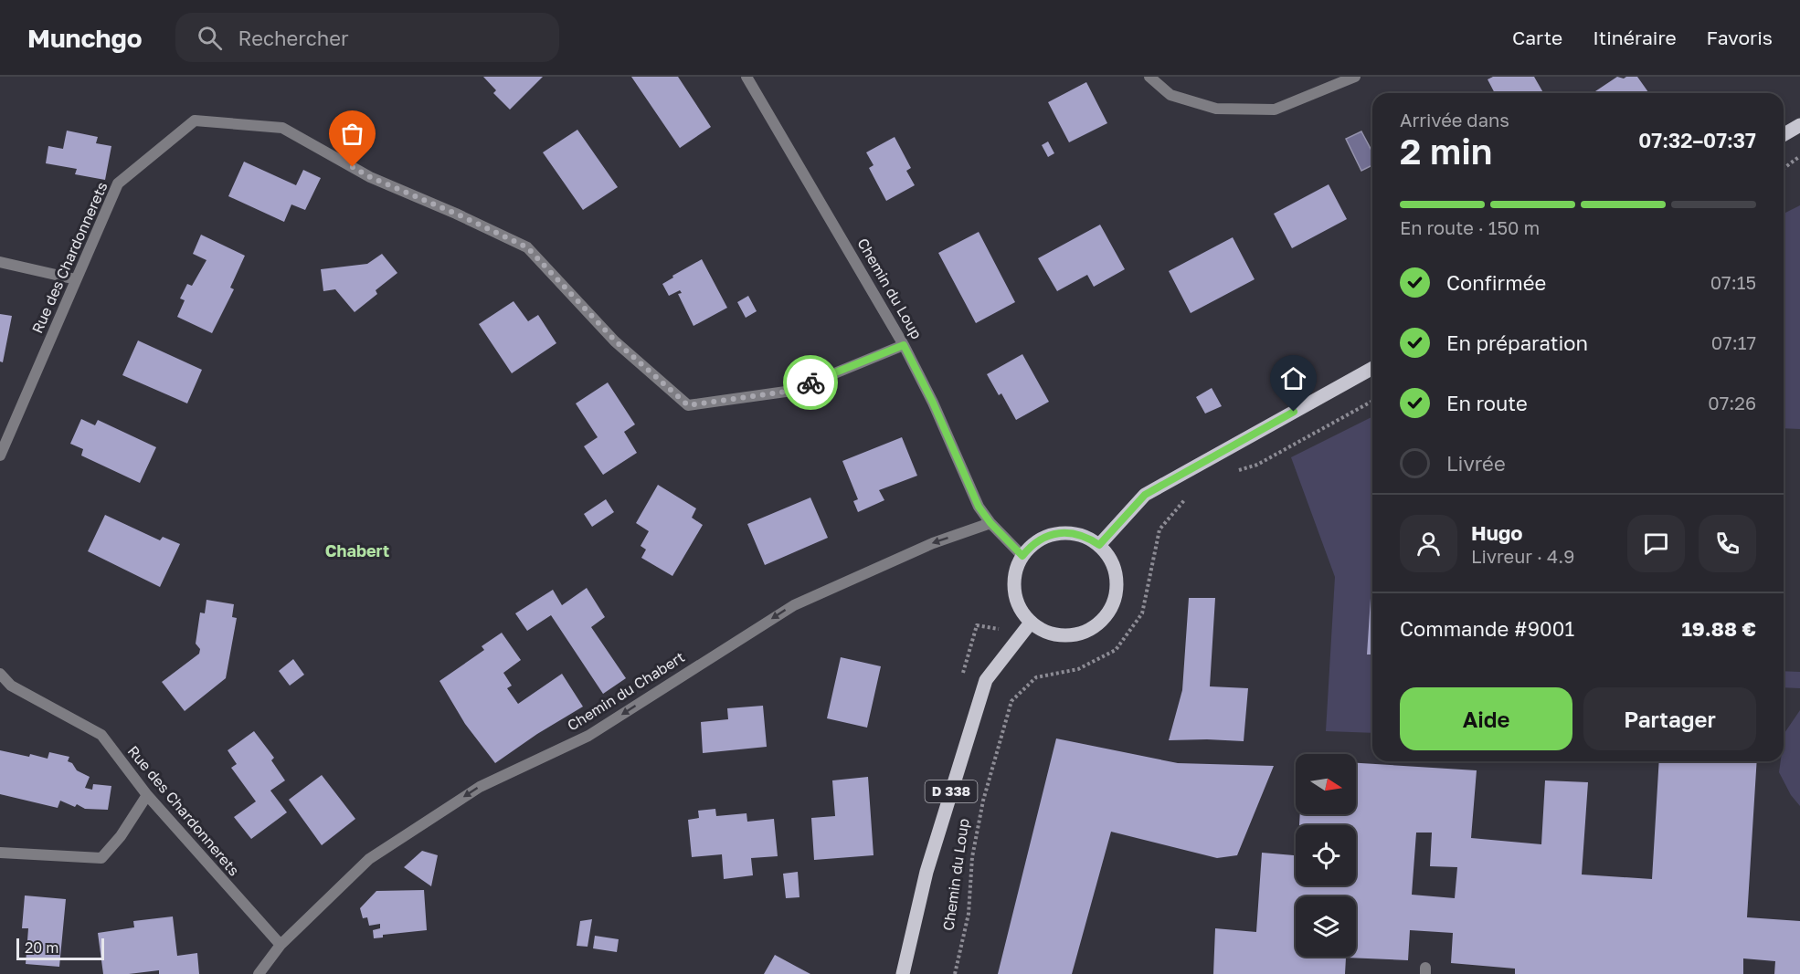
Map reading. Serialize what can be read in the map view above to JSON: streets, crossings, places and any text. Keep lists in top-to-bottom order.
{
  "streets": {
    "main road": ["Chemin du Loup", "D 338"],
    "street": ["Rue des Chardonnerets", "Chemin du Chabert"]
  },
  "crossings": [
    ["Rue des Chardonnerets", "Chemin du Loup"],
    ["Rue des Chardonnerets", "Chemin du Chabert"],
    ["Chemin du Loup", "Chemin du Chabert"]
  ],
  "one_way": ["Chemin du Chabert"],
  "districts": ["Chabert"],
  "scale_bar": "20 m",
  "north": "right",
  "page": {
    "header": "Munchgo",
    "search": "Rechercher",
    "nav": ["Carte", "Itinéraire", "Favoris"],
    "heading": ["2 min", "Arrivée dans", "07:32–07:37"],
    "panel": [
      "Hugo",
      "Livreur · 4.9",
      "Commande #9001",
      "19.88 €"
    ],
    "bar": "En route · 150 m",
    "list": [
      ["Confirmée", "07:15"],
      ["En préparation", "07:17"],
      ["En route", "07:26"],
      "Livrée"
    ],
    "buttons": ["Aide", "Partager"],
    "scale": "20 m"
  }
}
